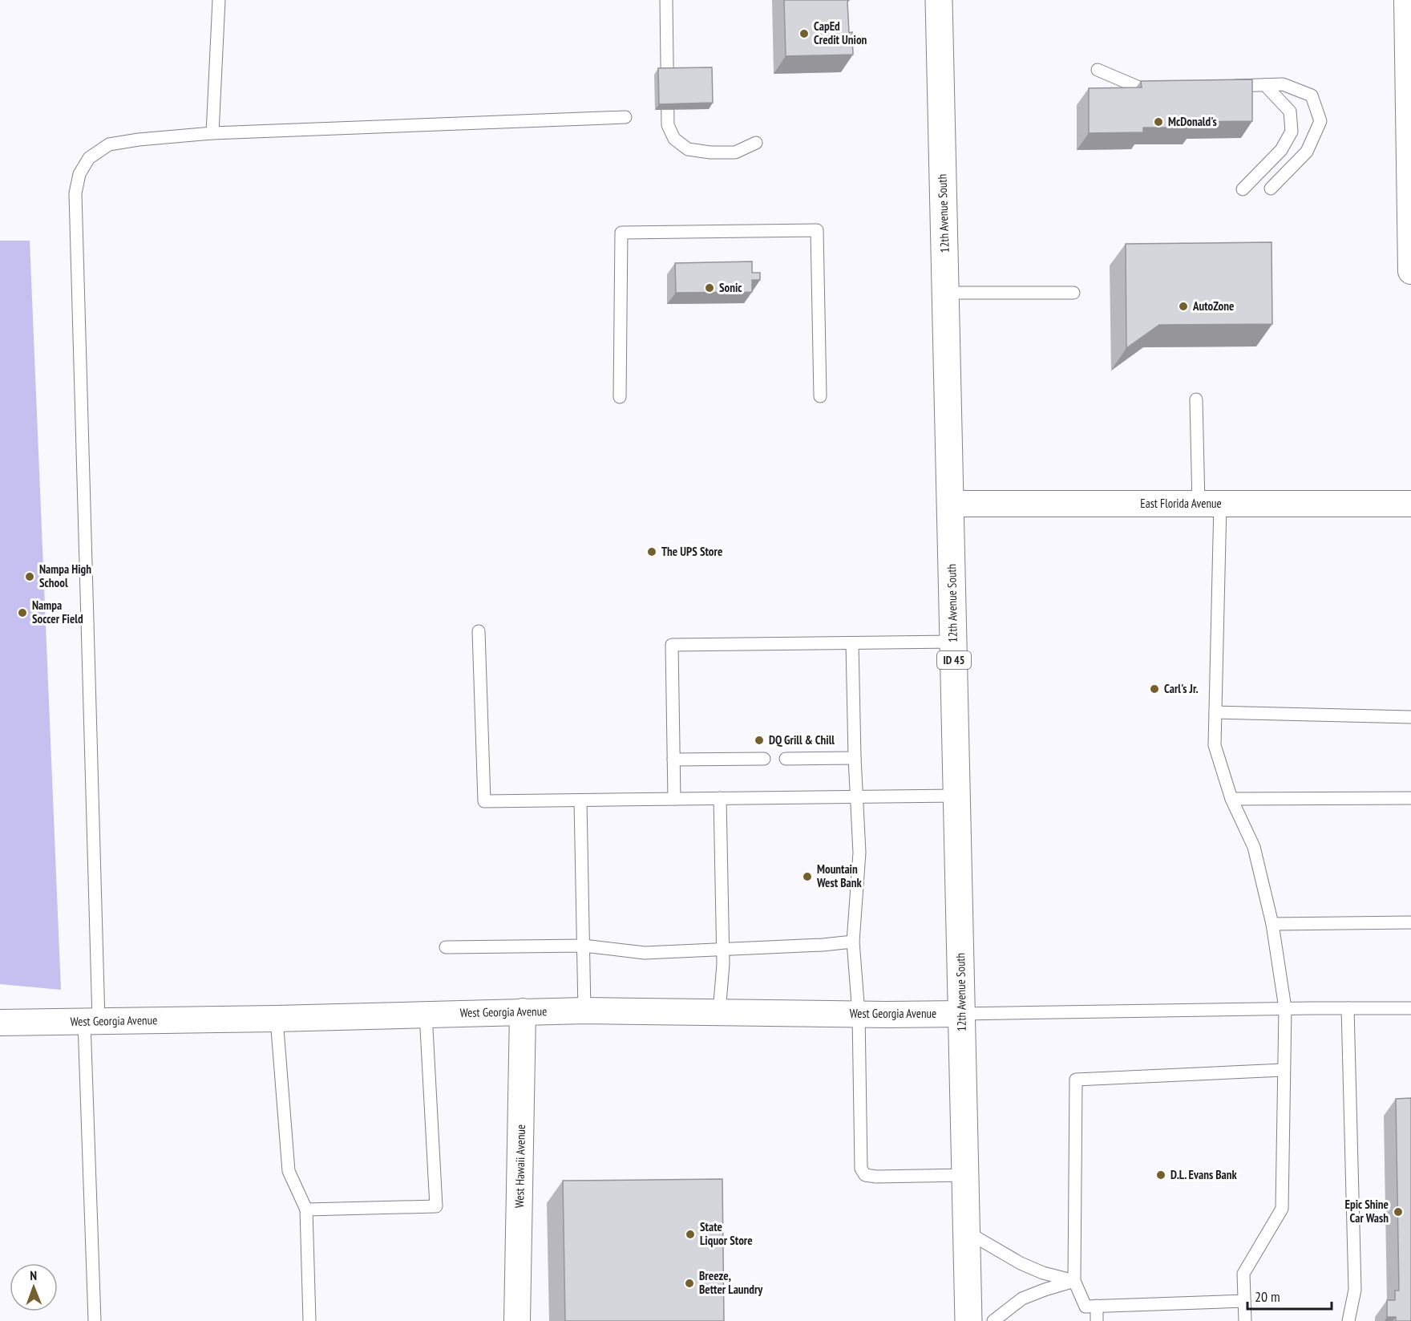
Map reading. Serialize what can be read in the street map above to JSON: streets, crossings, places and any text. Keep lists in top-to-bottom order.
{
  "streets": {
    "main road": ["12th Avenue South", "ID 45"],
    "street": ["East Florida Avenue", "West Georgia Avenue", "West Hawaii Avenue"]
  },
  "crossings": [
    ["12th Avenue South", "East Florida Avenue"],
    ["12th Avenue South", "West Georgia Avenue"],
    ["West Georgia Avenue", "West Hawaii Avenue"]
  ],
  "places": [
    "CapEd Credit Union",
    "McDonald's",
    "Sonic",
    "AutoZone",
    "The UPS Store",
    "Nampa High School",
    "Nampa Soccer Field",
    "Carl's Jr.",
    "DQ Grill & Chill",
    "Mountain West Bank",
    "D.L. Evans Bank",
    "Epic Shine Car Wash",
    "State Liquor Store",
    "Breeze, Better Laundry"
  ],
  "scale_bar": "20 m",
  "north": "top"
}
